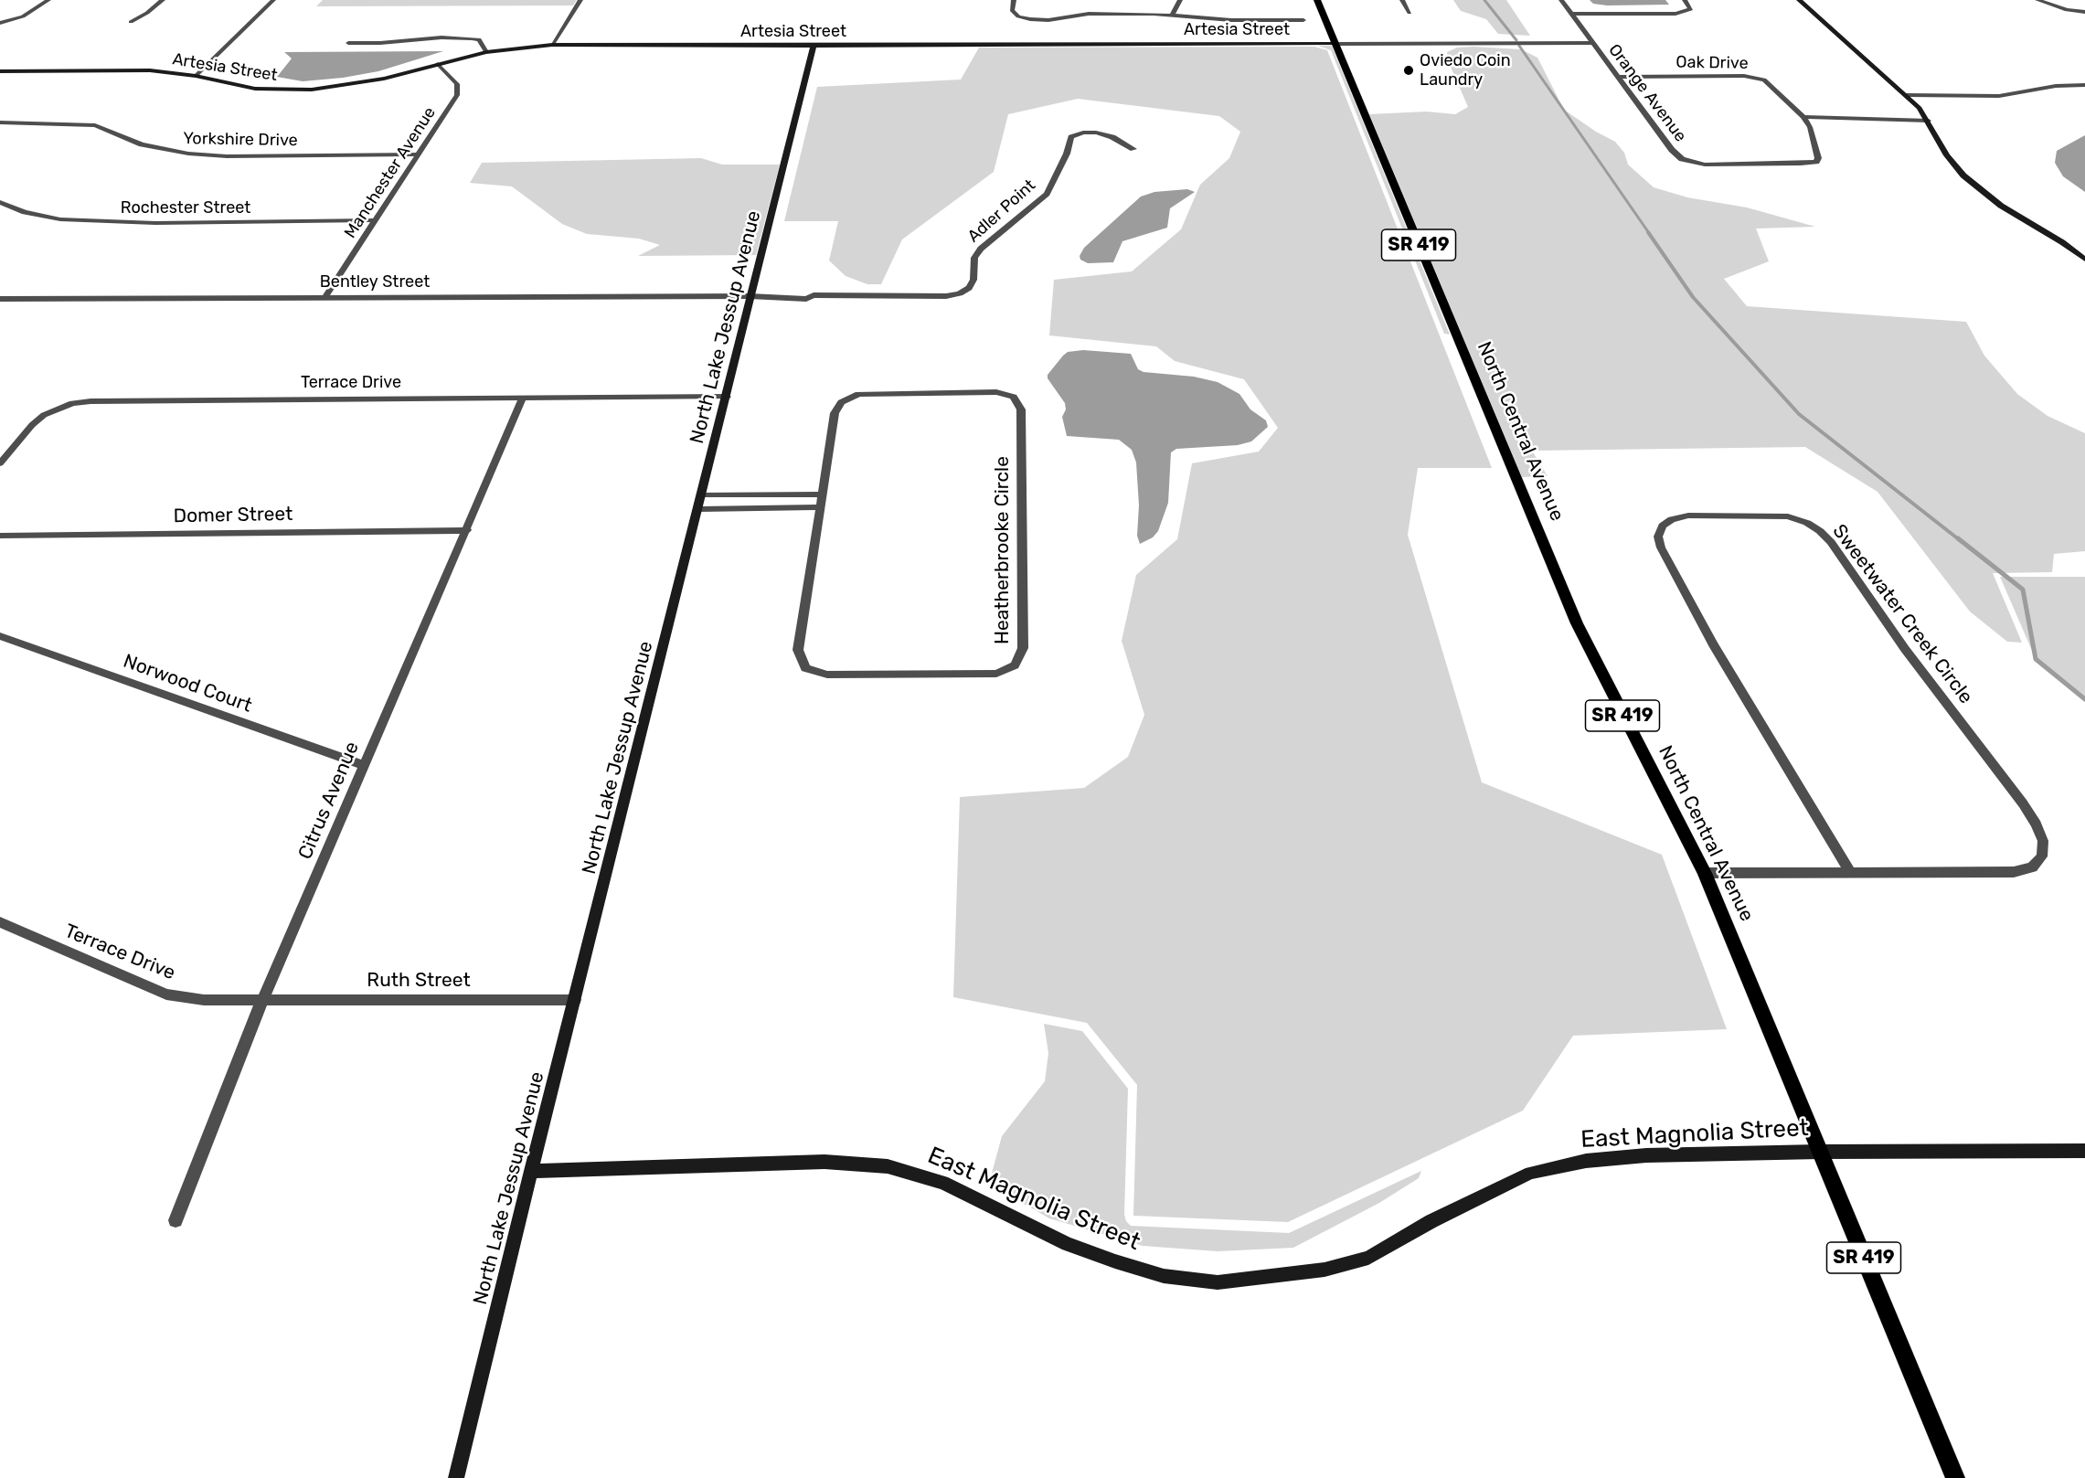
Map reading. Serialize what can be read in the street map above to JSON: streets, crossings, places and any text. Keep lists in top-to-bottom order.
{
  "streets": {
    "main road": ["SR 419", "North Central Avenue"],
    "street": [
      "Artesia Street",
      "Oak Drive",
      "Orange Avenue",
      "Yorkshire Drive",
      "Manchester Avenue",
      "Rochester Street",
      "Adler Point",
      "Bentley Street",
      "North Lake Jessup Avenue",
      "Terrace Drive",
      "Domer Street",
      "Heatherbrooke Circle",
      "Sweetwater Creek Circle",
      "Norwood Court",
      "Citrus Avenue",
      "Ruth Street",
      "East Magnolia Street"
    ]
  },
  "crossings": [
    ["Artesia Street", "Orange Avenue"],
    ["Artesia Street", "Manchester Avenue"],
    ["Artesia Street", "North Lake Jessup Avenue"],
    ["Artesia Street", "North Central Avenue"],
    ["Oak Drive", "Orange Avenue"],
    ["Yorkshire Drive", "Manchester Avenue"],
    ["Manchester Avenue", "Rochester Street"],
    ["Manchester Avenue", "Bentley Street"],
    ["Adler Point", "Bentley Street"],
    ["Adler Point", "North Lake Jessup Avenue"],
    ["Bentley Street", "North Lake Jessup Avenue"],
    ["North Lake Jessup Avenue", "Terrace Drive"],
    ["North Lake Jessup Avenue", "Ruth Street"],
    ["North Lake Jessup Avenue", "East Magnolia Street"],
    ["Terrace Drive", "Citrus Avenue"],
    ["Terrace Drive", "Ruth Street"],
    ["North Central Avenue", "Sweetwater Creek Circle"],
    ["North Central Avenue", "East Magnolia Street"],
    ["Domer Street", "Citrus Avenue"],
    ["Norwood Court", "Citrus Avenue"],
    ["Citrus Avenue", "Ruth Street"]
  ],
  "places": ["Oviedo Coin Laundry"]
}
